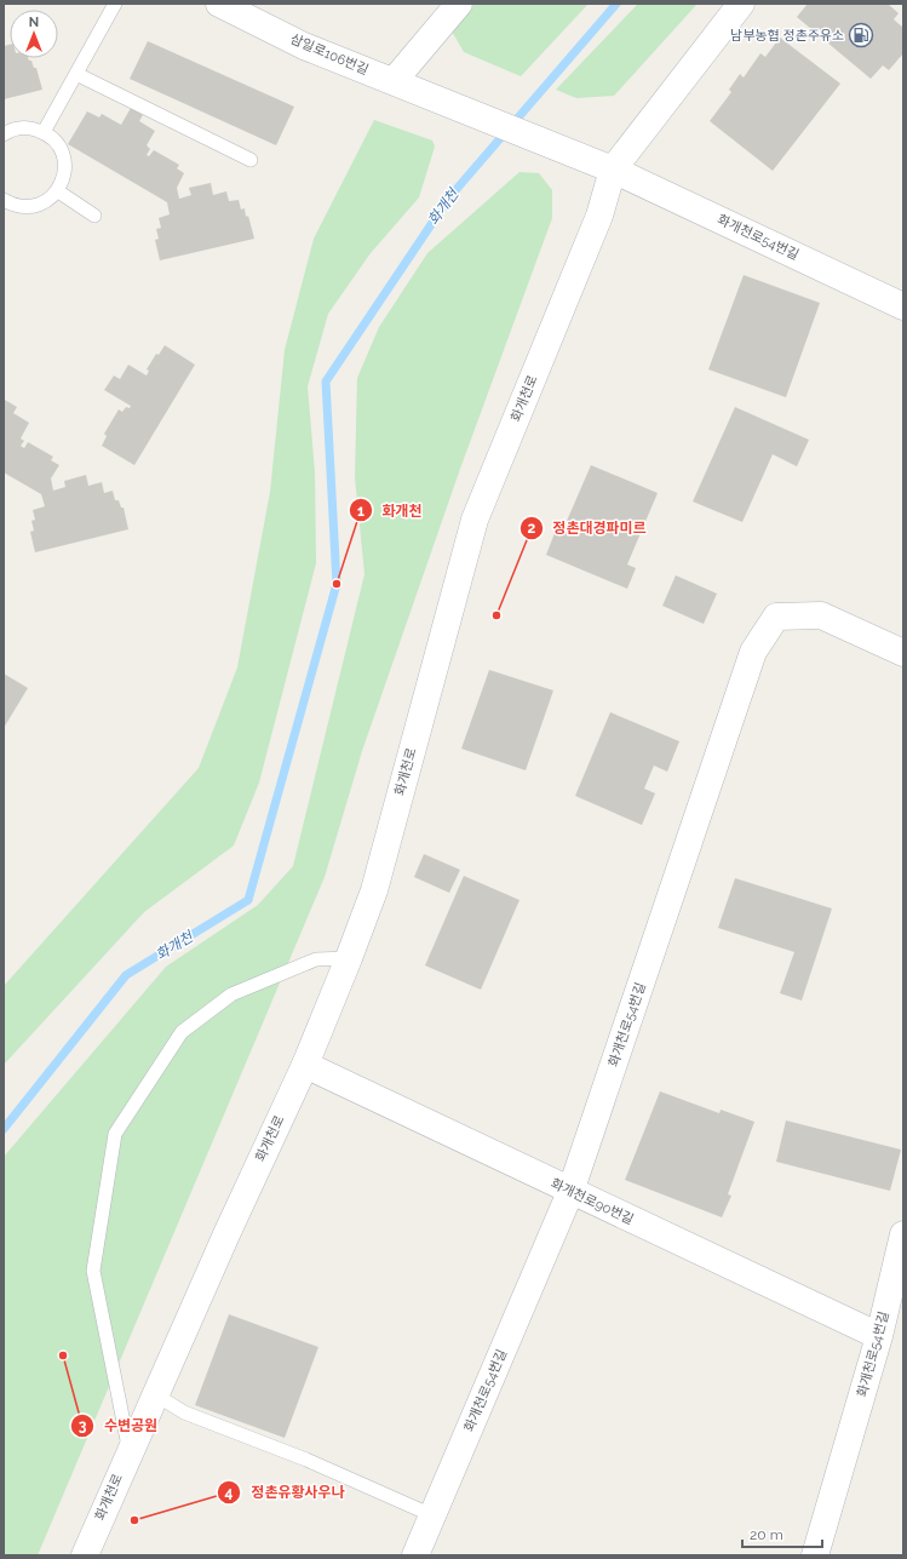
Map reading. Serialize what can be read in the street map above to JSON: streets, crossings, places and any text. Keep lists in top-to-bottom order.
{
  "streets": {
    "street": [
      "삼일로106번길",
      "화개천로54번길",
      "화개천로",
      "화개천로90번길"
    ]
  },
  "crossings": [
    ["삼일로106번길", "화개천로54번길"],
    ["삼일로106번길", "화개천로"],
    ["화개천로54번길", "화개천로"],
    ["화개천로54번길", "화개천로90번길"],
    ["화개천로", "화개천로90번길"]
  ],
  "water": ["화개천"],
  "places": {
    "fuel station": ["남부농협 정촌주유소"],
    "other": [
      "화개천",
      "정촌대경파미르",
      "수변공원",
      "정촌유황사우나"
    ]
  },
  "scale_bar": "20 m",
  "north": "top"
}
